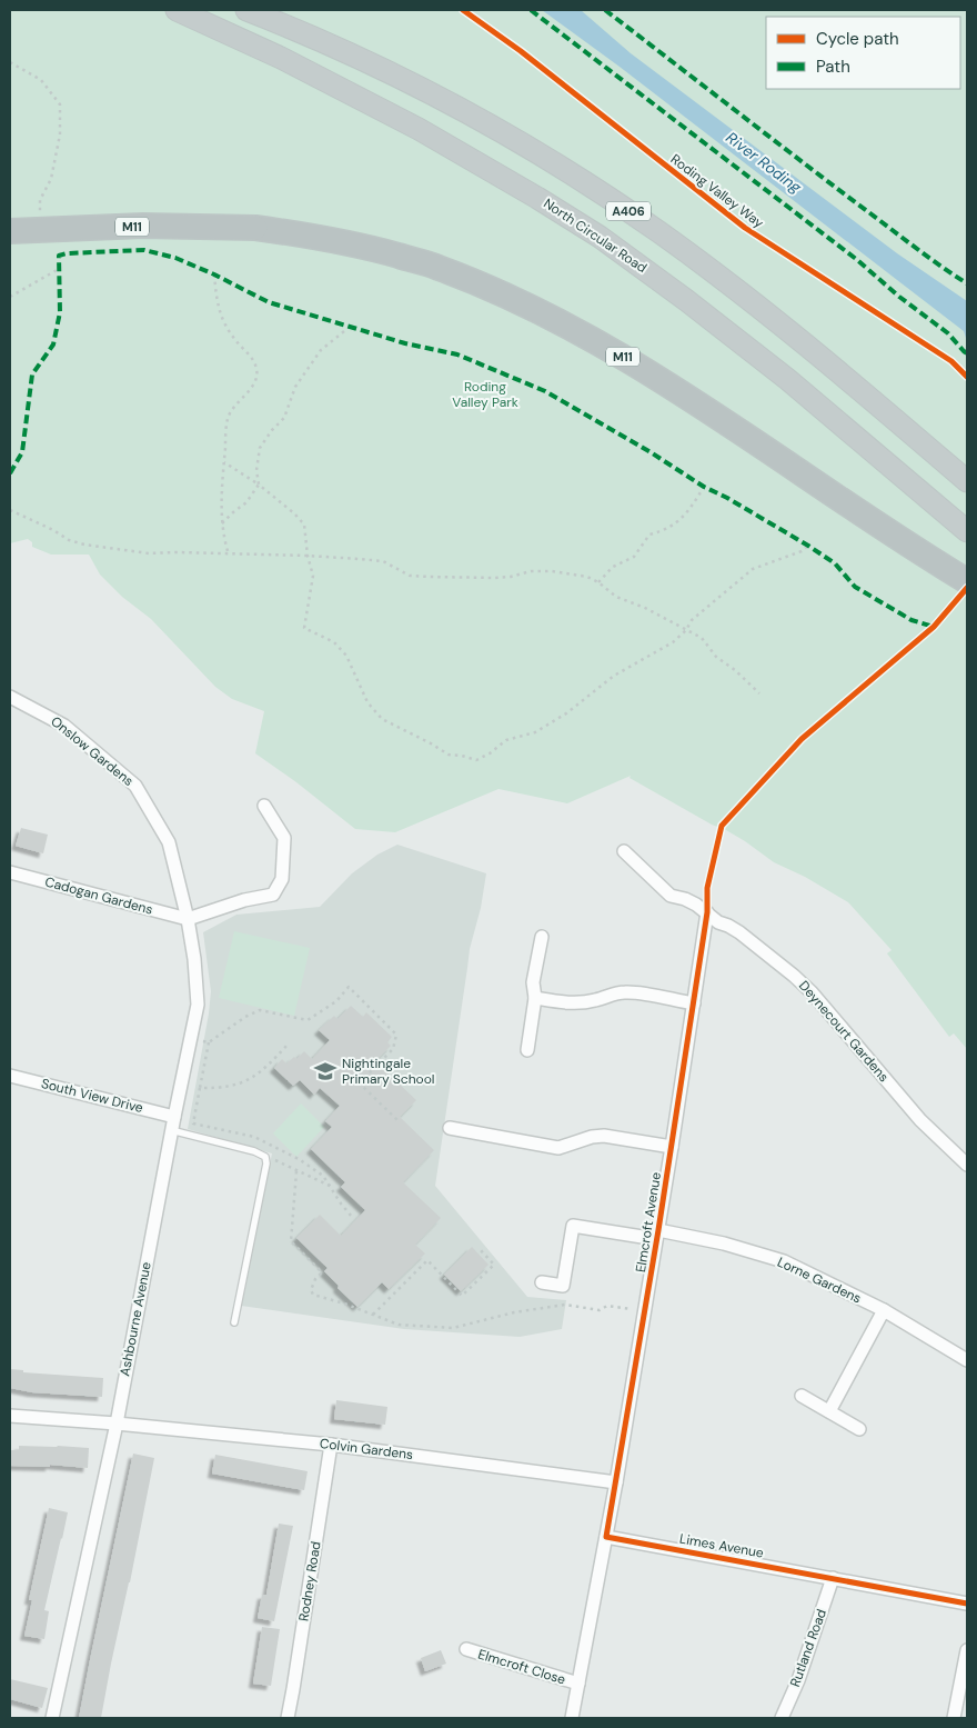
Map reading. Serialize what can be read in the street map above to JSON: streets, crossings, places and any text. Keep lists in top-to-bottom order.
{
  "streets": {
    "highway": ["A406", "M11", "North Circular Road"],
    "street": [
      "Onslow Gardens",
      "Cadogan Gardens",
      "Deynecourt Gardens",
      "South View Drive",
      "Elmcroft Avenue",
      "Lorne Gardens",
      "Ashbourne Avenue",
      "Colvin Gardens",
      "Limes Avenue",
      "Rodney Road",
      "Rutland Road",
      "Elmcroft Close"
    ],
    "cycle path": ["Roding Valley Way"]
  },
  "crossings": [
    ["Onslow Gardens", "Cadogan Gardens"],
    ["Onslow Gardens", "Ashbourne Avenue"],
    ["Cadogan Gardens", "Ashbourne Avenue"],
    ["Deynecourt Gardens", "Elmcroft Avenue"],
    ["South View Drive", "Ashbourne Avenue"],
    ["Elmcroft Avenue", "Lorne Gardens"],
    ["Elmcroft Avenue", "Colvin Gardens"],
    ["Elmcroft Avenue", "Limes Avenue"],
    ["Elmcroft Avenue", "Elmcroft Close"],
    ["Ashbourne Avenue", "Colvin Gardens"],
    ["Colvin Gardens", "Rodney Road"],
    ["Limes Avenue", "Rutland Road"]
  ],
  "water": ["River Roding"],
  "parks": ["Roding Valley Park"],
  "places": {
    "school or university": ["Nightingale Primary School"]
  },
  "legend": ["Cycle path", "Path"]
}
